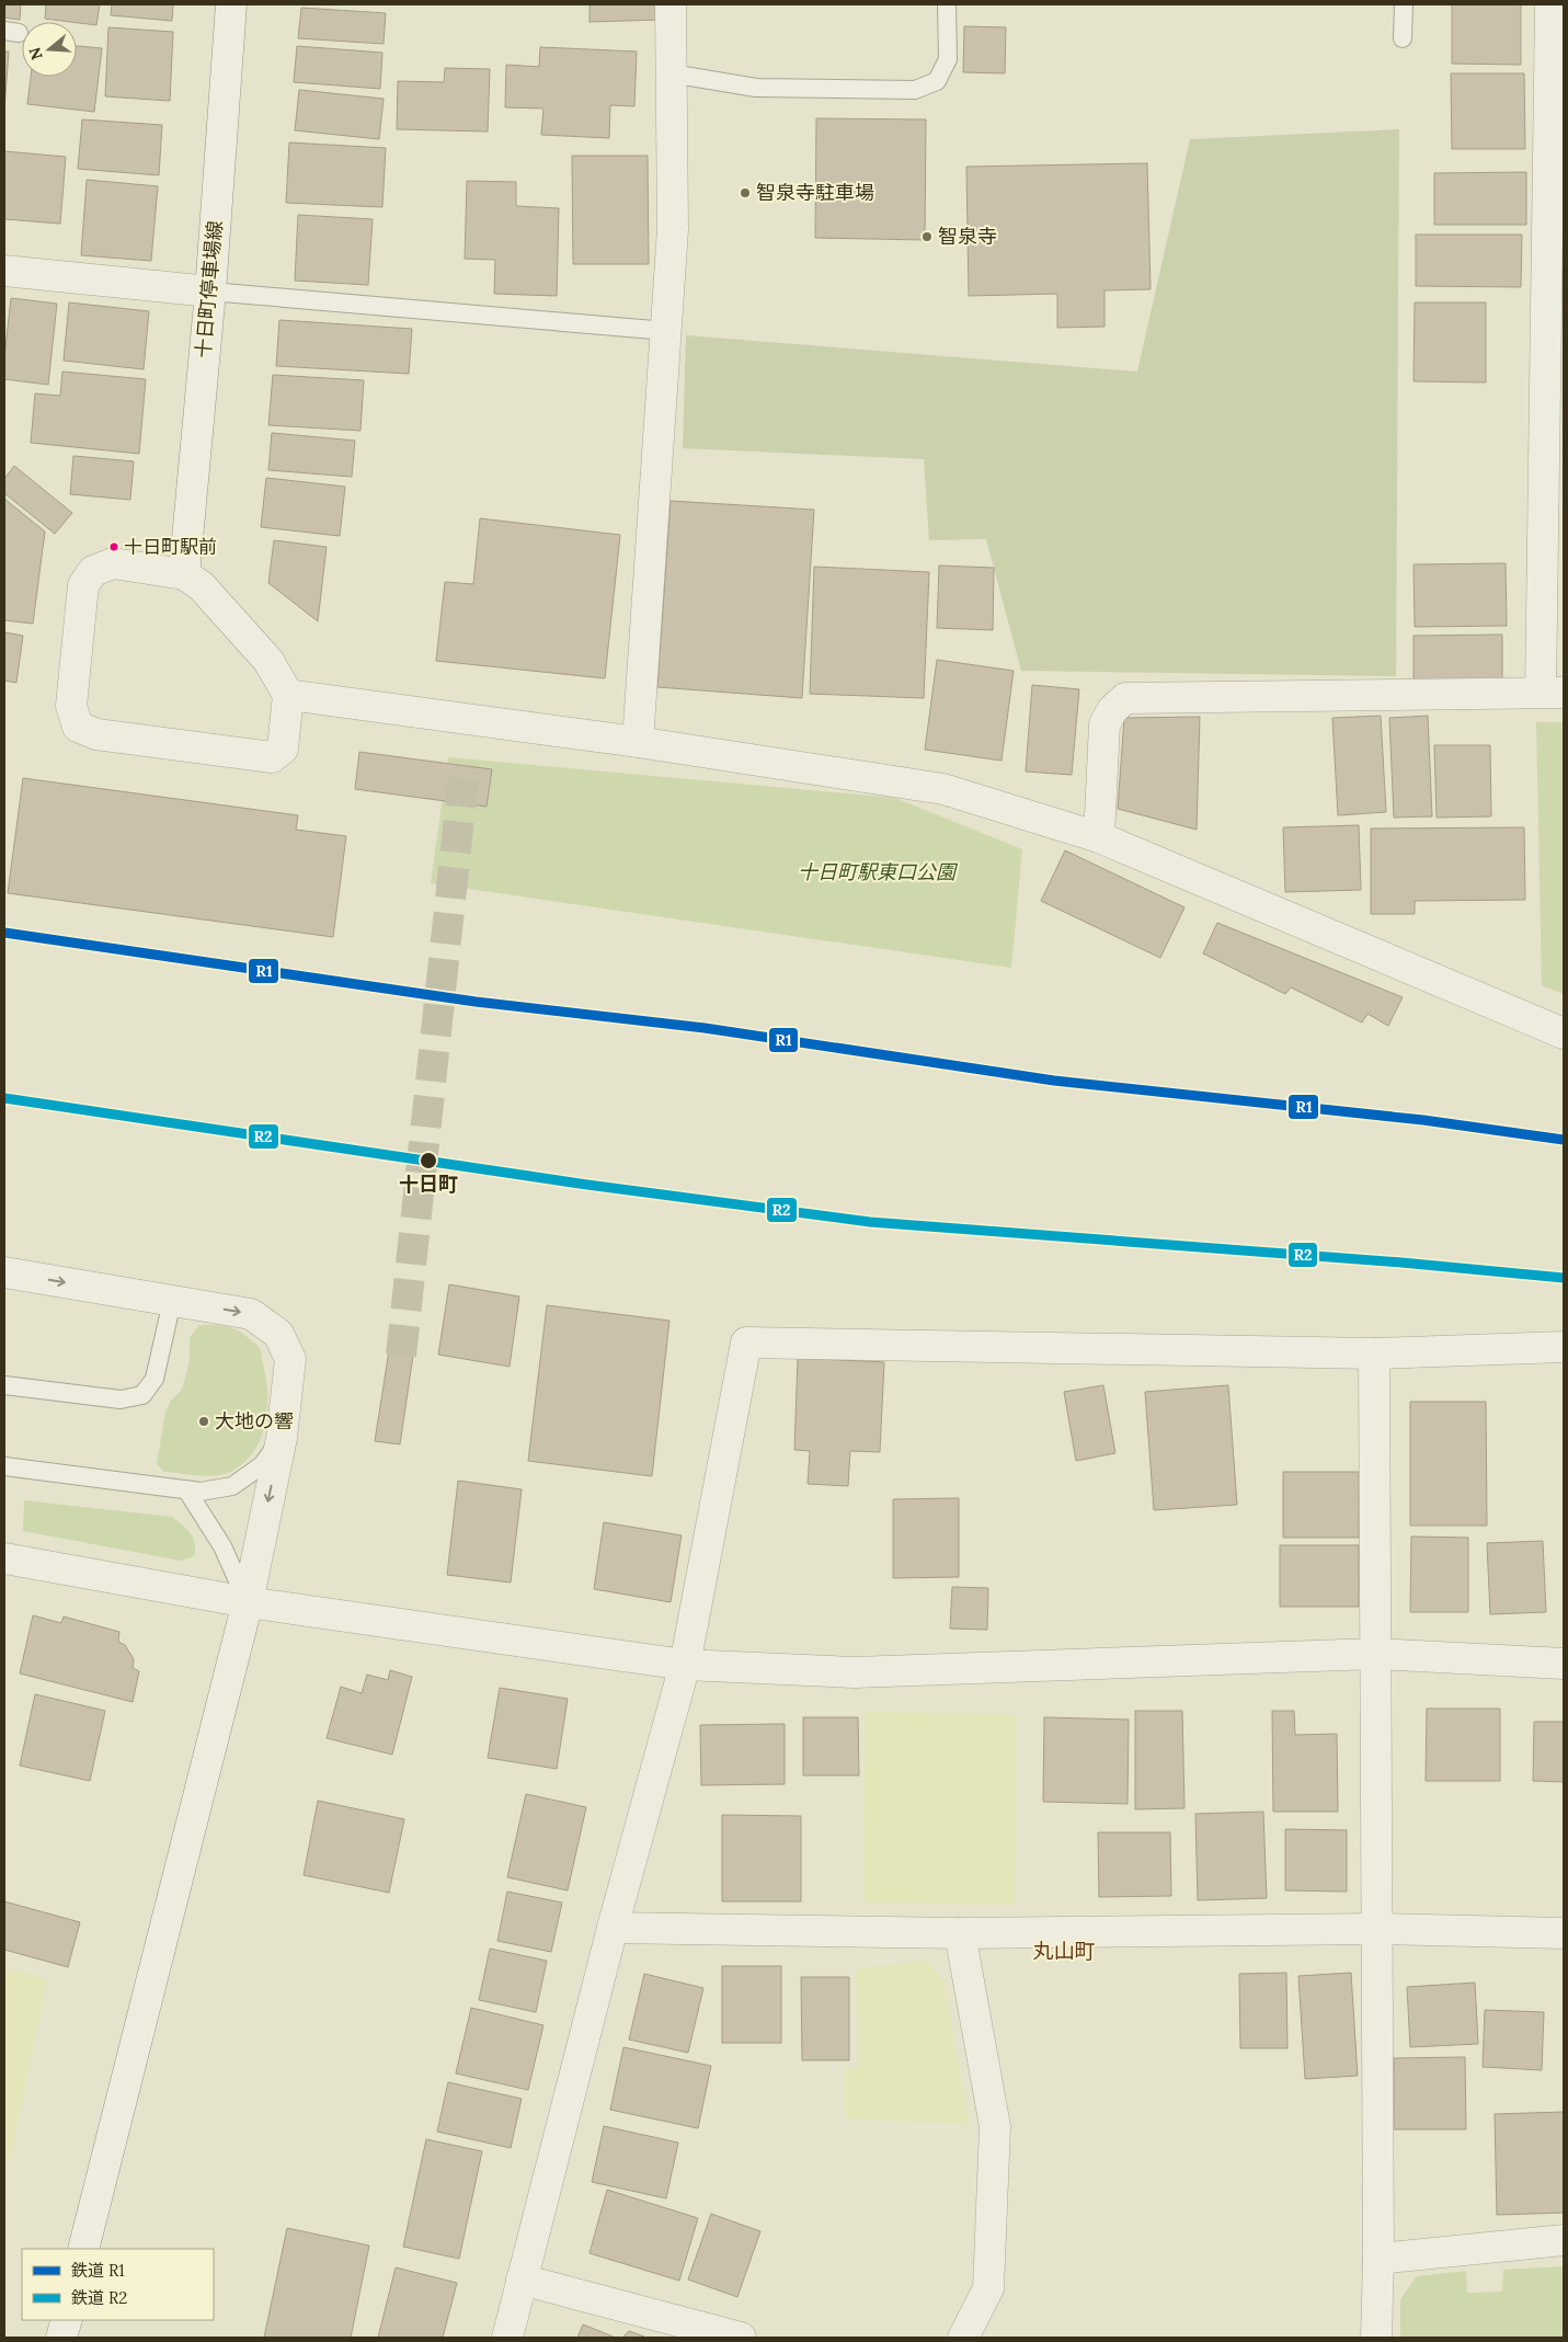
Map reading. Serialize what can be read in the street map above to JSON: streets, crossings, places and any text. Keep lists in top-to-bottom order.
{
  "streets": {
    "street": ["十日町停車場線"]
  },
  "districts": ["丸山町"],
  "parks": ["十日町駅東口公園"],
  "places": [
    "智泉寺駐車場",
    "智泉寺",
    "十日町駅前",
    "十日町",
    "大地の響"
  ],
  "lines": ["rail line R1", "rail line R2"],
  "legend": ["鉄道 R1", "鉄道 R2"],
  "north": "left"
}
